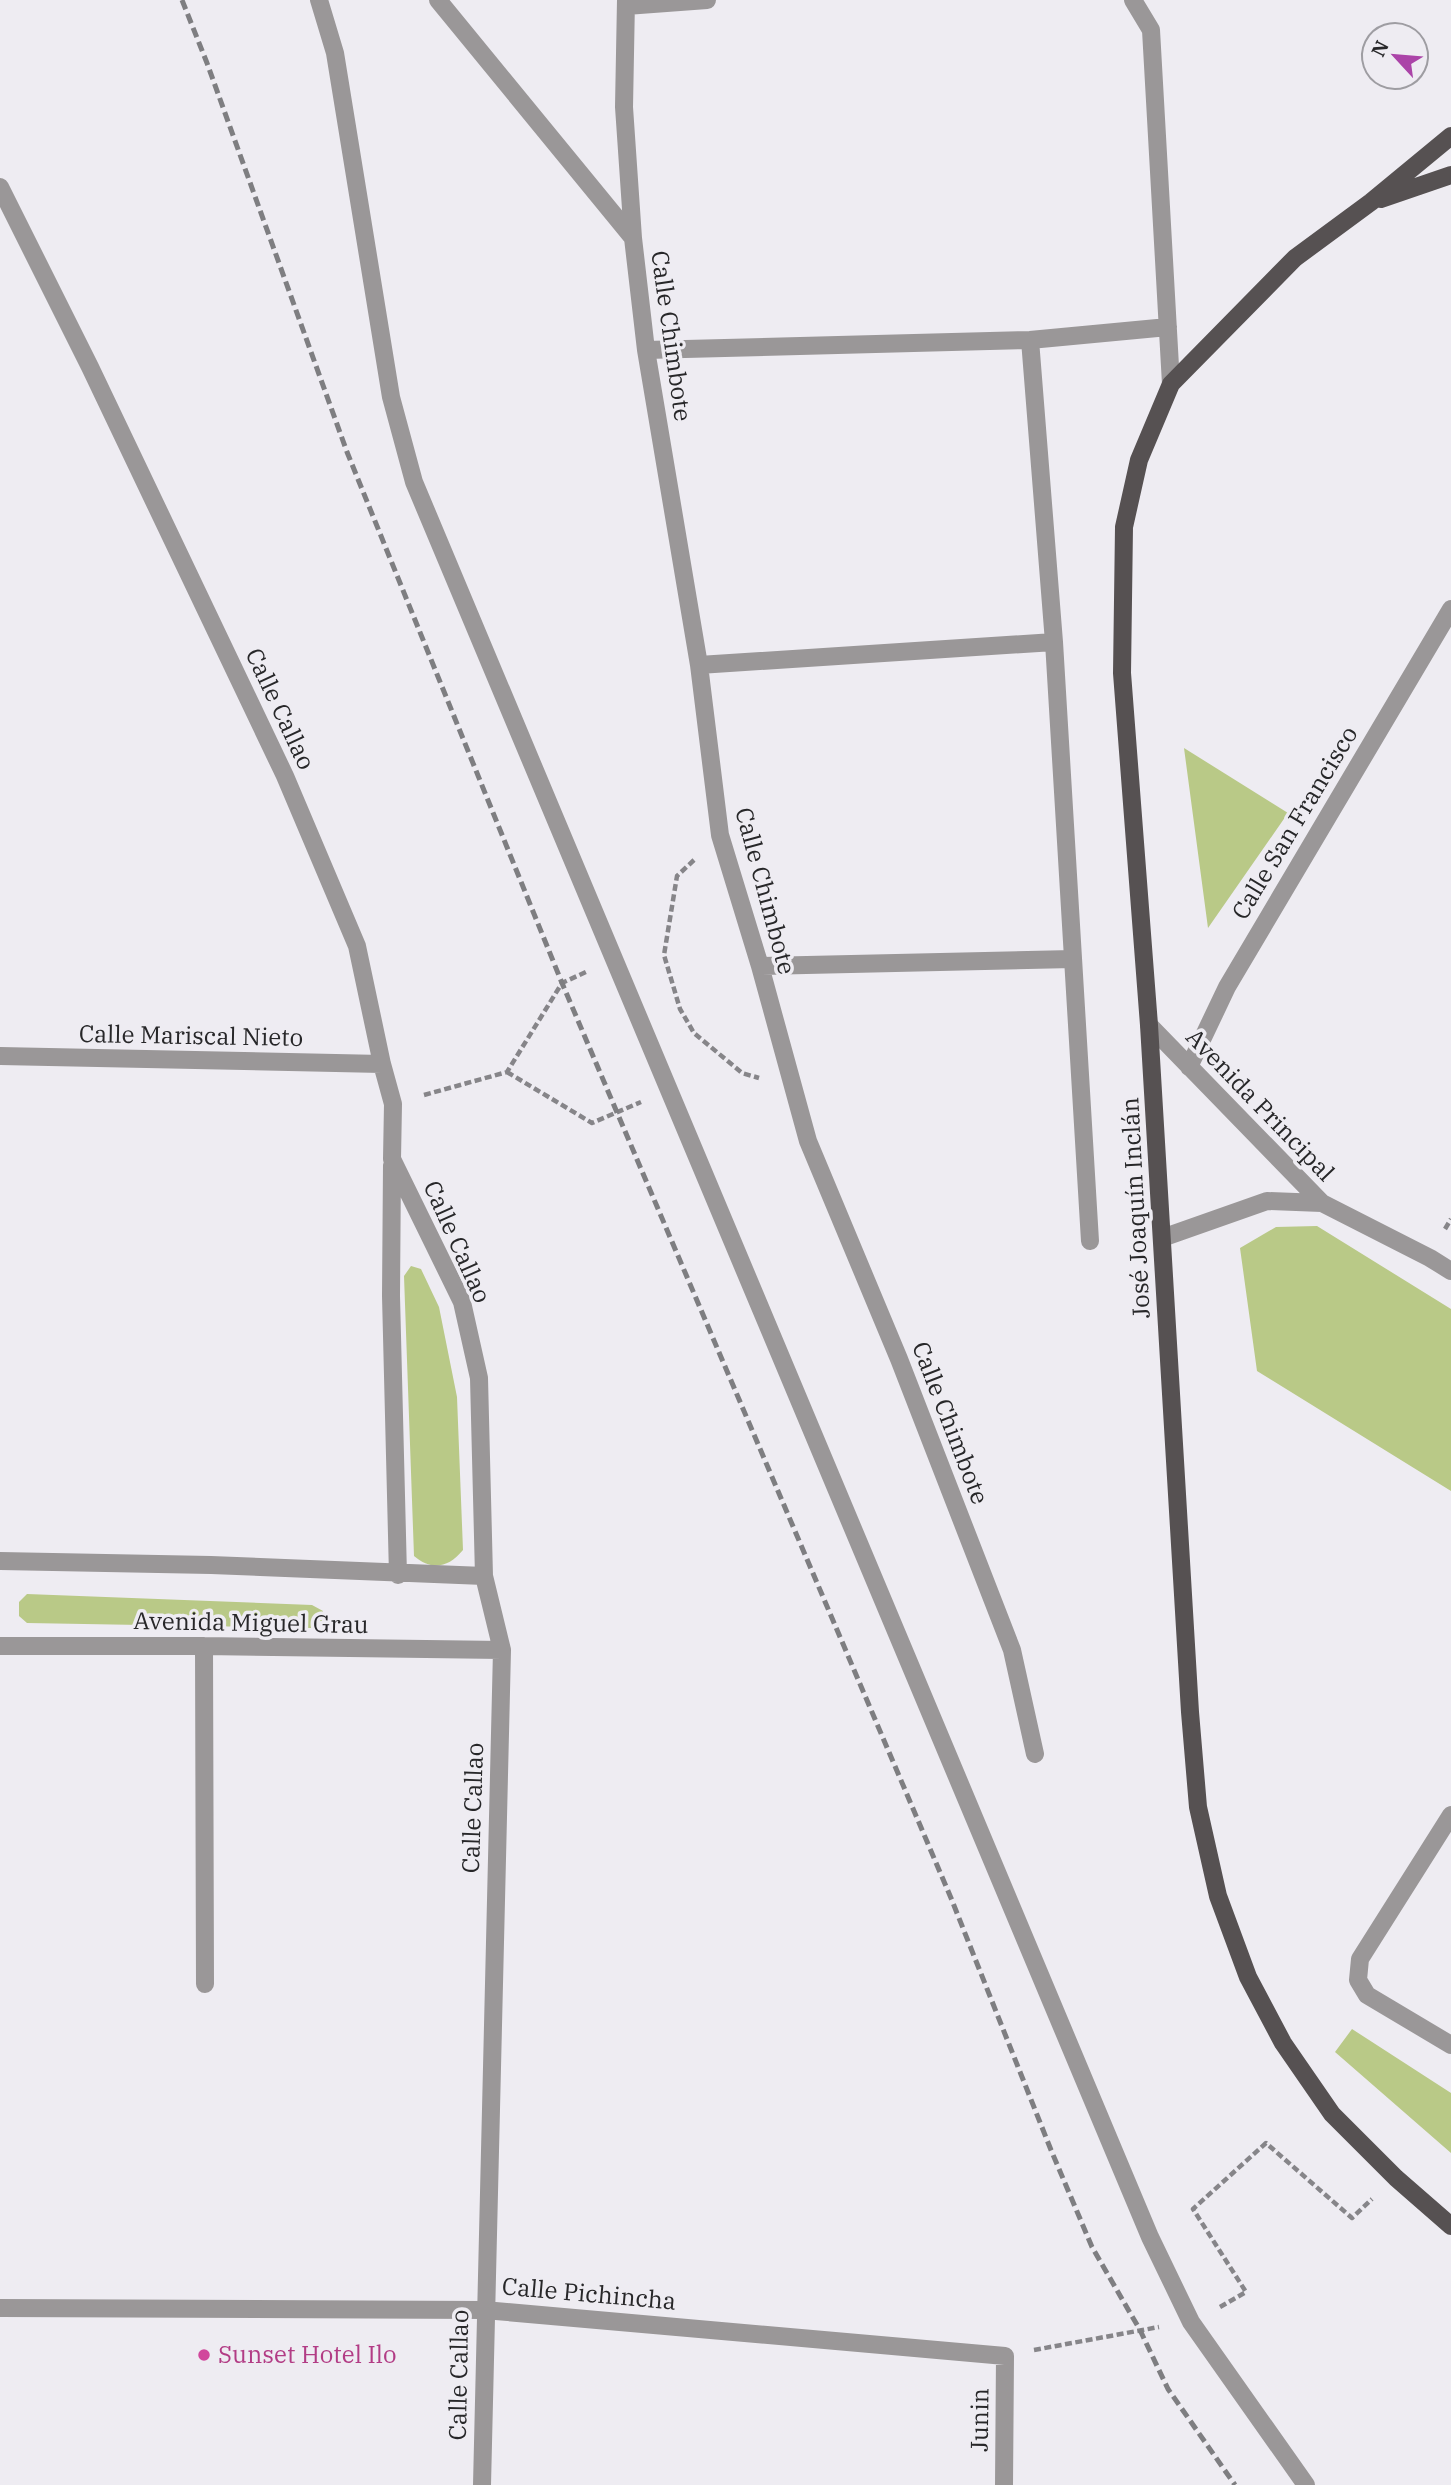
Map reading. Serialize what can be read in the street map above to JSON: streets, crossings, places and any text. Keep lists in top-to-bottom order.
{
  "streets": {
    "main road": ["José Joaquín Inclán"],
    "street": [
      "Calle Chimbote",
      "Calle Callao",
      "Calle San Francisco",
      "Calle Mariscal Nieto",
      "Avenida Principal",
      "Avenida Miguel Grau",
      "Calle Pichincha",
      "Junin"
    ]
  },
  "crossings": [
    ["Calle Callao", "Calle Mariscal Nieto"],
    ["Calle Callao", "Avenida Miguel Grau"],
    ["Calle Callao", "Calle Pichincha"],
    ["Calle San Francisco", "Avenida Principal"],
    ["Avenida Principal", "José Joaquín Inclán"],
    ["Calle Pichincha", "Junin"]
  ],
  "places": ["Sunset Hotel Ilo"],
  "north": "top left"
}
